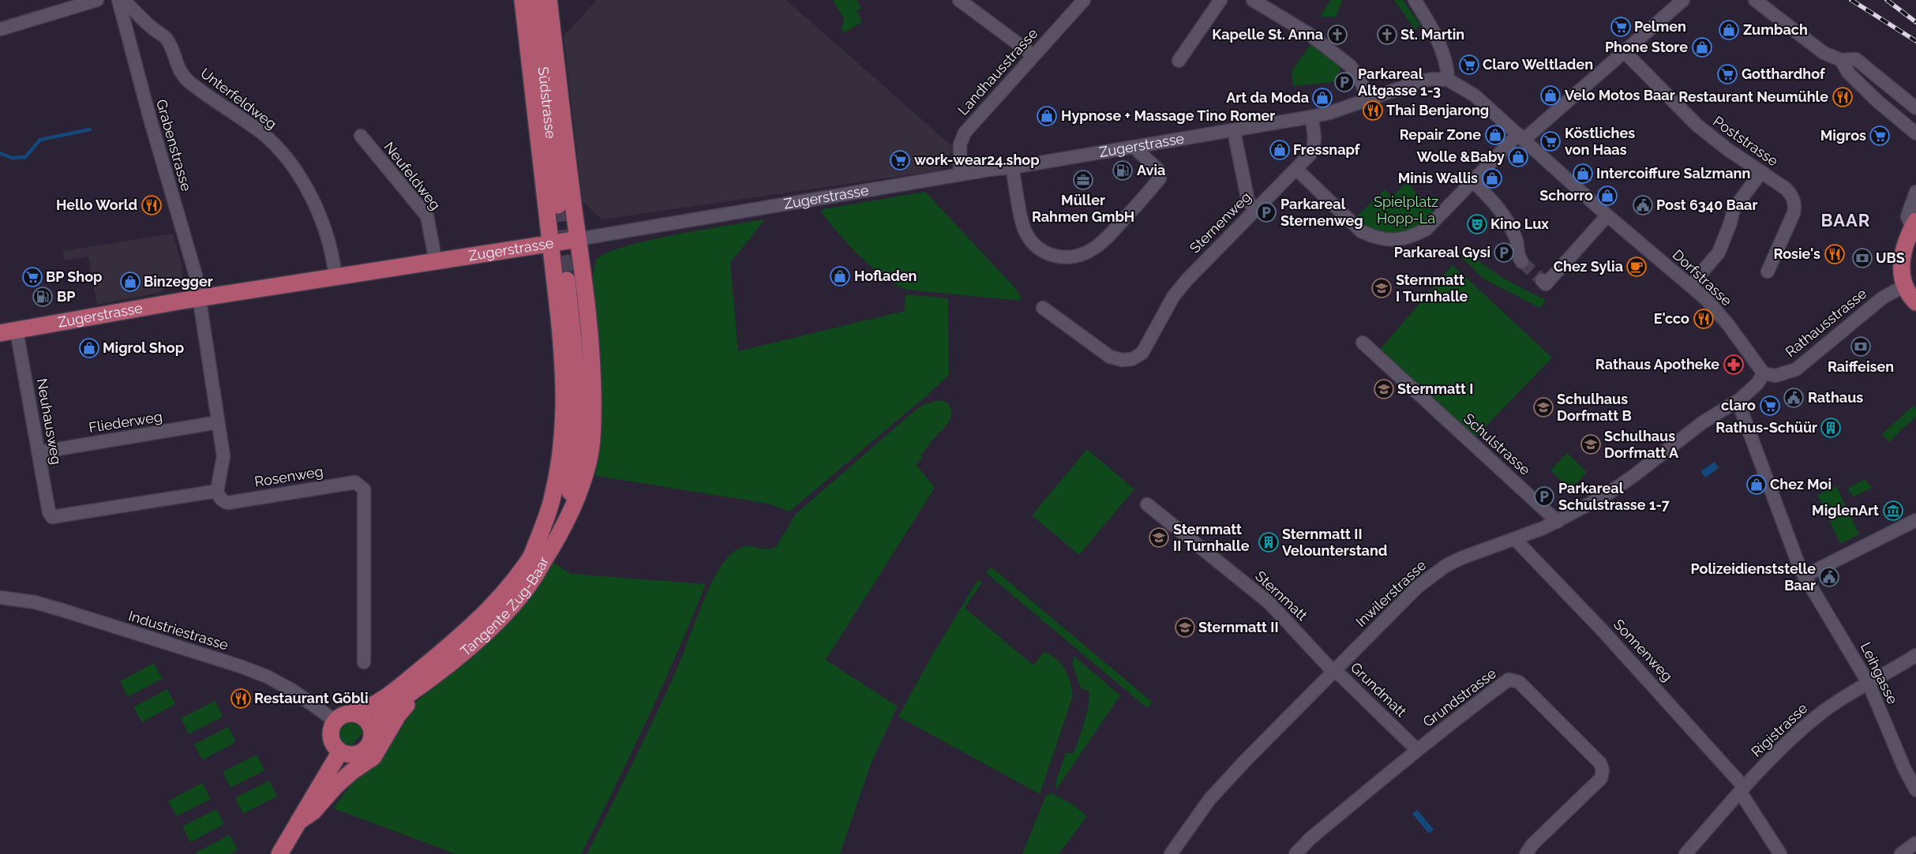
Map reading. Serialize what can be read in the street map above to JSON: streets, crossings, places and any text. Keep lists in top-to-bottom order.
{
  "streets": {
    "main road": ["Südstrasse", "Zugerstrasse", "Tangente Zug-Baar"],
    "street": [
      "Landhausstrasse",
      "Unterfeldweg",
      "Poststrasse",
      "Grabenstrasse",
      "Neufeldweg",
      "Sternenweg",
      "Dorfstrasse",
      "Rathausstrasse",
      "Neuhausweg",
      "Fliederweg",
      "Schulstrasse",
      "Rosenweg",
      "Inwilerstrasse",
      "Sternmatt",
      "Industriestrasse",
      "Sonnenweg",
      "Leihgasse",
      "Grundmatt",
      "Grundstrasse",
      "Rigistrasse"
    ]
  },
  "crossings": [
    ["Landhausstrasse", "Zugerstrasse"],
    ["Unterfeldweg", "Zugerstrasse"],
    ["Grabenstrasse", "Zugerstrasse"],
    ["Zugerstrasse", "Neufeldweg"],
    ["Zugerstrasse", "Sternenweg"],
    ["Zugerstrasse", "Dorfstrasse"],
    ["Zugerstrasse", "Neuhausweg"],
    ["Dorfstrasse", "Rathausstrasse"],
    ["Dorfstrasse", "Inwilerstrasse"],
    ["Rathausstrasse", "Inwilerstrasse"],
    ["Neuhausweg", "Fliederweg"],
    ["Neuhausweg", "Rosenweg"],
    ["Schulstrasse", "Inwilerstrasse"],
    ["Inwilerstrasse", "Sternmatt"],
    ["Inwilerstrasse", "Sonnenweg"],
    ["Inwilerstrasse", "Leihgasse"],
    ["Inwilerstrasse", "Grundmatt"],
    ["Sternmatt", "Grundmatt"],
    ["Tangente Zug-Baar", "Industriestrasse"],
    ["Sonnenweg", "Rigistrasse"],
    ["Leihgasse", "Rigistrasse"],
    ["Grundmatt", "Grundstrasse"]
  ],
  "districts": ["BAAR"],
  "parks": ["Spielplatz Hopp-La"],
  "places": {
    "supermarket": [
      "Pelmen",
      "Claro Weltladen",
      "Gotthardhof",
      "Migros",
      "Köstliches von Haas",
      "work-wear24.shop",
      "BP Shop",
      "claro"
    ],
    "shop": [
      "Zumbach",
      "Phone Store",
      "Velo Motos Baar",
      "Art da Moda",
      "Hypnose + Massage Tino Romer",
      "Repair Zone",
      "Fressnapf",
      "Wolle &Baby",
      "Intercoiffure Salzmann",
      "Minis Wallis",
      "Schorro",
      "Hofladen",
      "Binzegger",
      "Migrol Shop",
      "Chez Moi"
    ],
    "church": ["Kapelle St. Anna", "St. Martin"],
    "parking": [
      "Parkareal Altgasse 1-3",
      "Parkareal Sternenweg",
      "Parkareal Gysi",
      "Parkareal Schulstrasse 1-7"
    ],
    "restaurant": [
      "Restaurant Neumühle",
      "Thai Benjarong",
      "Hello World",
      "Rosie's",
      "E'cco",
      "Restaurant Göbli"
    ],
    "fuel station": ["Avia", "BP"],
    "office": ["Müller Rahmen GmbH"],
    "public building": ["Post 6340 Baar", "Rathaus", "Polizeidienststelle Baar"],
    "theatre": ["Kino Lux"],
    "bank": ["UBS", "Raiffeisen"],
    "cafe": ["Chez Sylia"],
    "school or university": [
      "Sternmatt I Turnhalle",
      "Sternmatt I",
      "Schulhaus Dorfmatt B",
      "Schulhaus Dorfmatt A",
      "Sternmatt II Turnhalle",
      "Sternmatt II"
    ],
    "pharmacy": ["Rathaus Apotheke"],
    "building": ["Rathus-Schüür", "Sternmatt II Velounterstand"],
    "museum": ["MiglenArt"]
  }
}
